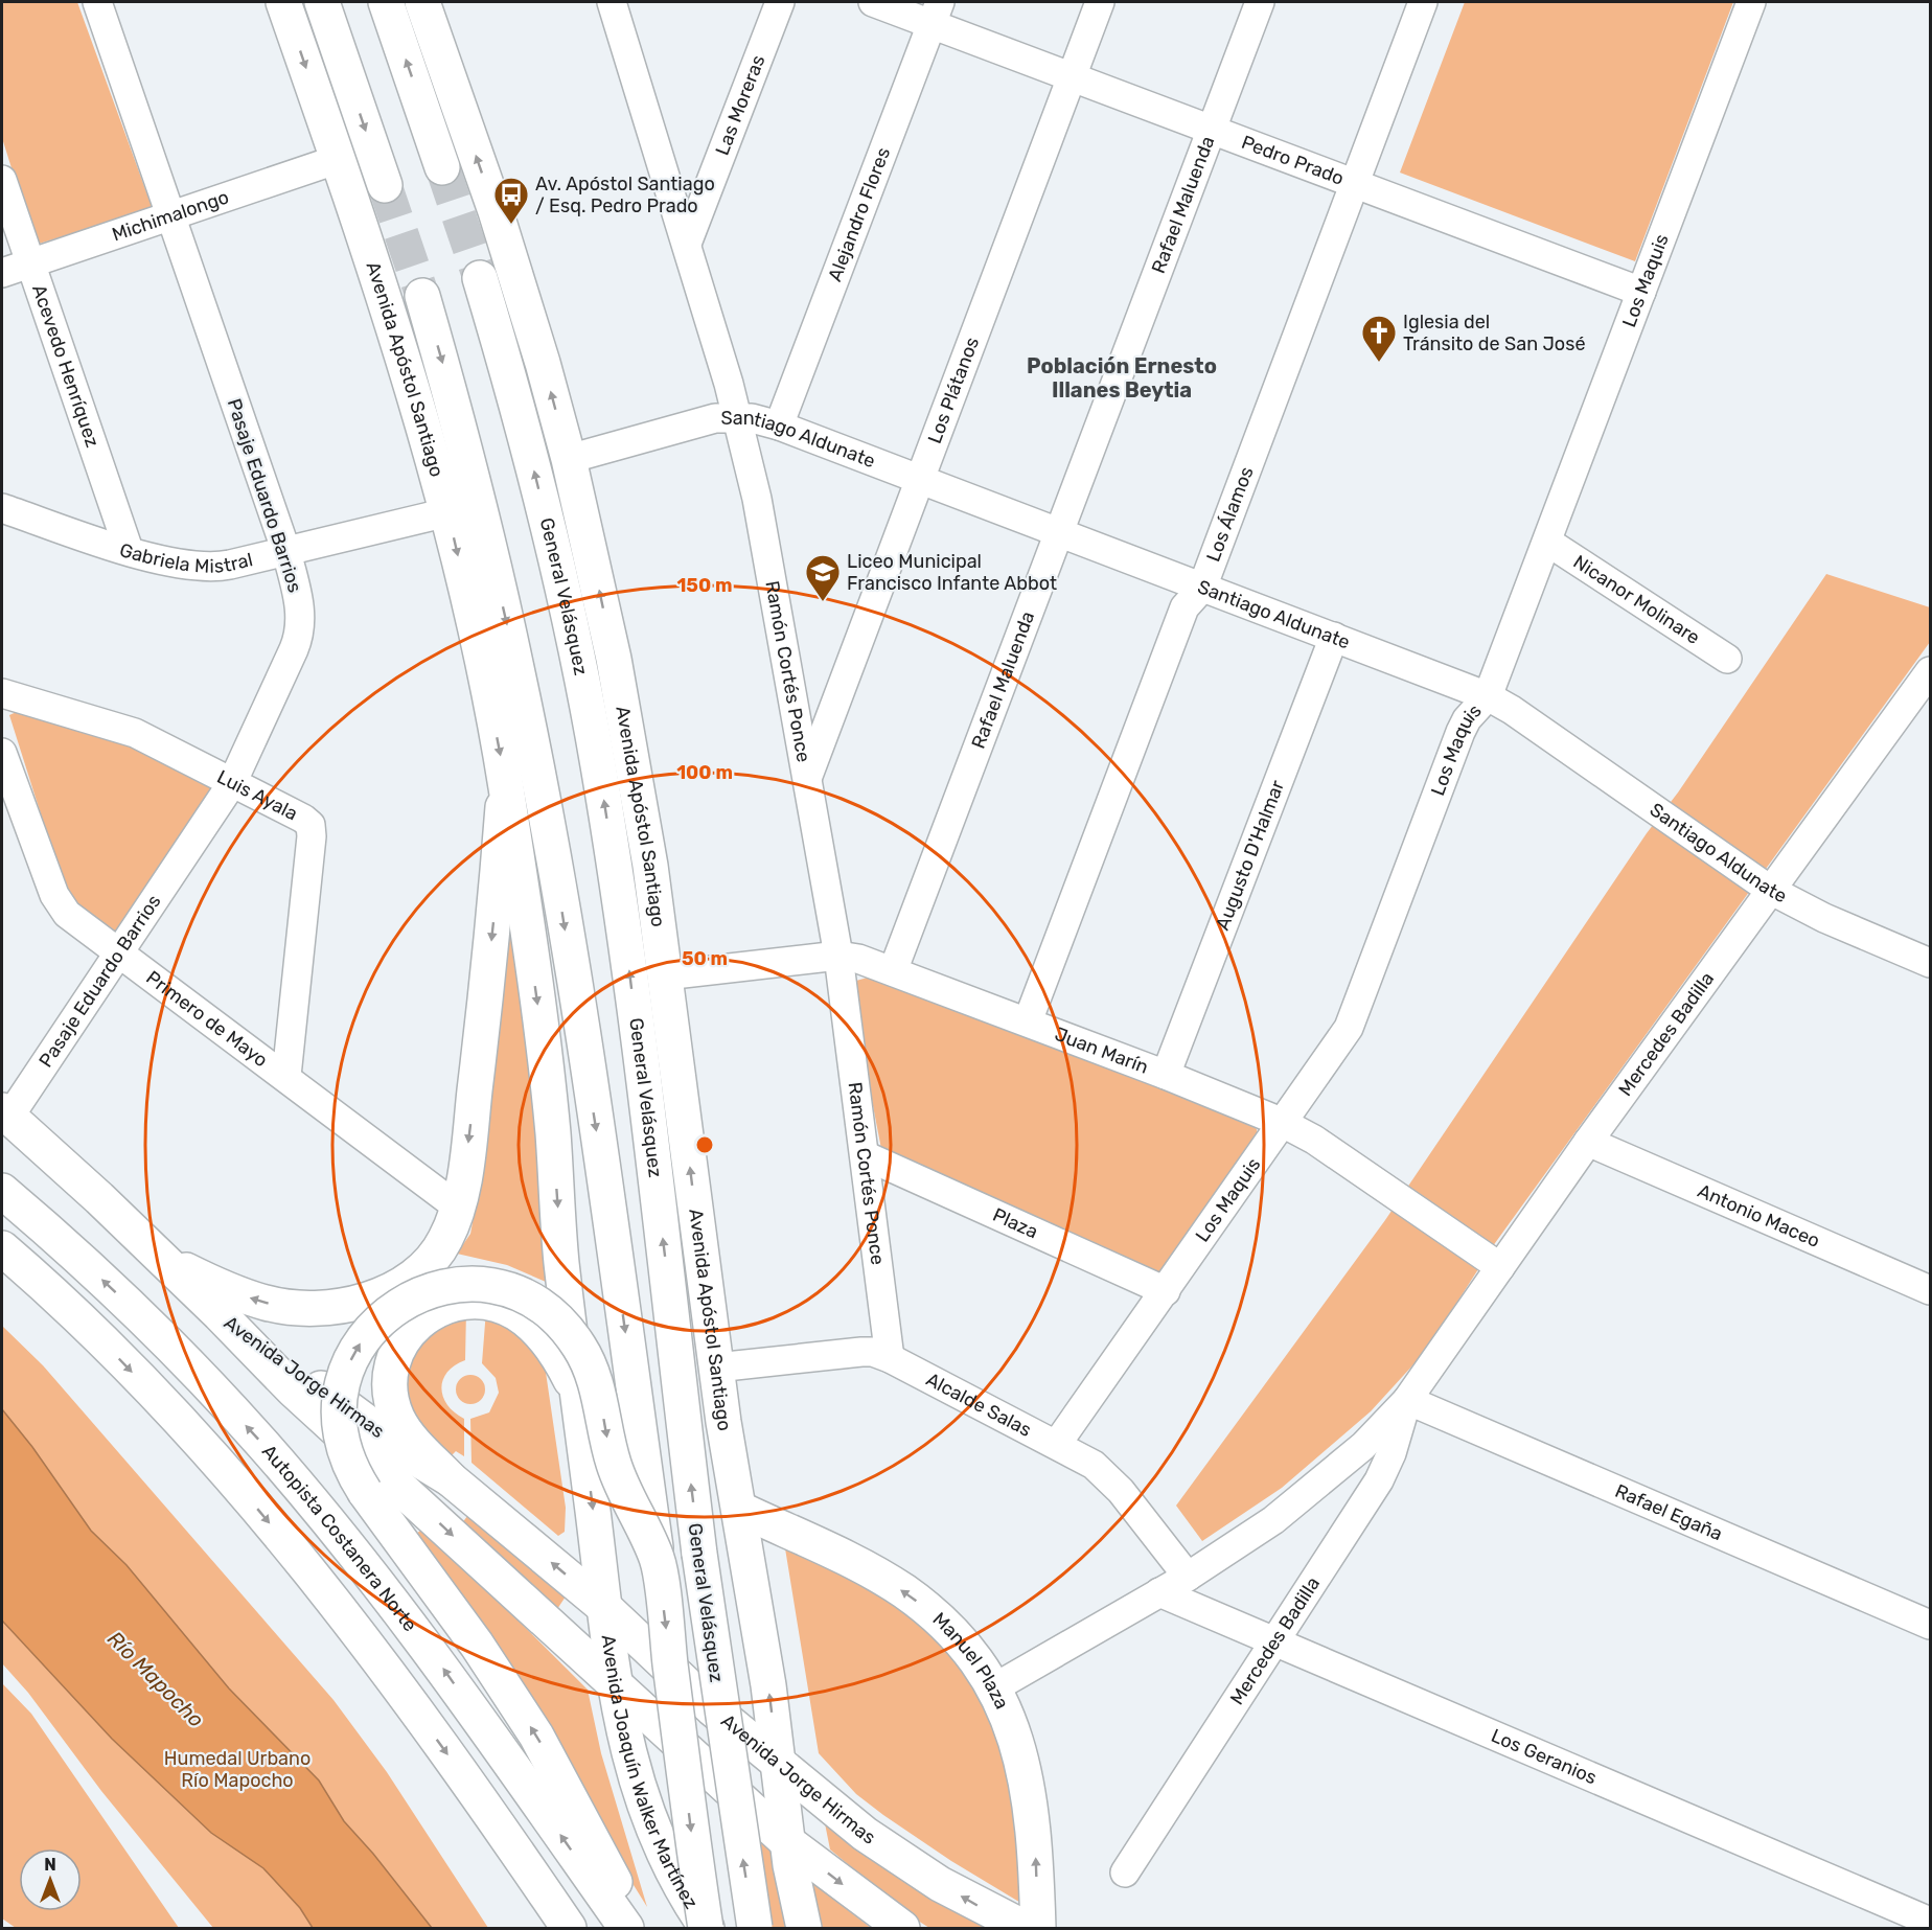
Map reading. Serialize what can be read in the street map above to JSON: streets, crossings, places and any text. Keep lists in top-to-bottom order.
{
  "streets": {
    "main road": [
      "Avenida Apóstol Santiago",
      "General Velásquez",
      "Avenida Jorge Hirmas",
      "Autopista Costanera Norte",
      "Manuel Plaza",
      "Avenida Joaquín Walker Martínez"
    ],
    "street": [
      "Las Moreras",
      "Pedro Prado",
      "Rafael Maluenda",
      "Alejandro Flores",
      "Michimalongo",
      "Los Maquis",
      "Acevedo Henríquez",
      "Los Plátanos",
      "Santiago Aldunate",
      "Pasaje Eduardo Barrios",
      "Los Álamos",
      "Gabriela Mistral",
      "Nicanor Molinare",
      "Ramón Cortés Ponce",
      "Luis Ayala",
      "Augusto D'Halmar",
      "Primero de Mayo",
      "Mercedes Badilla",
      "Juan Marín",
      "Antonio Maceo",
      "Plaza",
      "Alcalde Salas",
      "Rafael Egaña",
      "Los Geranios"
    ]
  },
  "crossings": [
    ["Las Moreras", "Ramón Cortés Ponce"],
    ["Pedro Prado", "Rafael Maluenda"],
    ["Pedro Prado", "Alejandro Flores"],
    ["Pedro Prado", "Los Maquis"],
    ["Pedro Prado", "Los Plátanos"],
    ["Pedro Prado", "Los Álamos"],
    ["Rafael Maluenda", "Santiago Aldunate"],
    ["Rafael Maluenda", "Juan Marín"],
    ["Alejandro Flores", "Santiago Aldunate"],
    ["Michimalongo", "Acevedo Henríquez"],
    ["Michimalongo", "Avenida Apóstol Santiago"],
    ["Michimalongo", "Pasaje Eduardo Barrios"],
    ["Los Maquis", "Santiago Aldunate"],
    ["Los Maquis", "Nicanor Molinare"],
    ["Los Maquis", "Juan Marín"],
    ["Los Maquis", "Plaza"],
    ["Los Maquis", "Alcalde Salas"],
    ["Acevedo Henríquez", "Gabriela Mistral"],
    ["Avenida Apóstol Santiago", "Santiago Aldunate"],
    ["Avenida Apóstol Santiago", "Gabriela Mistral"],
    ["Avenida Apóstol Santiago", "Primero de Mayo"],
    ["Avenida Apóstol Santiago", "Juan Marín"],
    ["Avenida Apóstol Santiago", "Avenida Jorge Hirmas"],
    ["Avenida Apóstol Santiago", "Alcalde Salas"],
    ["Avenida Apóstol Santiago", "Manuel Plaza"],
    ["Avenida Apóstol Santiago", "Avenida Joaquín Walker Martínez"],
    ["Los Plátanos", "Santiago Aldunate"],
    ["Los Plátanos", "Ramón Cortés Ponce"],
    ["Santiago Aldunate", "Los Álamos"],
    ["Santiago Aldunate", "Ramón Cortés Ponce"],
    ["Santiago Aldunate", "Augusto D'Halmar"],
    ["Santiago Aldunate", "Mercedes Badilla"],
    ["Pasaje Eduardo Barrios", "Gabriela Mistral"],
    ["Pasaje Eduardo Barrios", "Luis Ayala"],
    ["Pasaje Eduardo Barrios", "Primero de Mayo"],
    ["Los Álamos", "Juan Marín"],
    ["Ramón Cortés Ponce", "Juan Marín"],
    ["Ramón Cortés Ponce", "Plaza"],
    ["Ramón Cortés Ponce", "Alcalde Salas"],
    ["Luis Ayala", "Primero de Mayo"],
    ["Augusto D'Halmar", "Juan Marín"],
    ["Mercedes Badilla", "Juan Marín"],
    ["Mercedes Badilla", "Antonio Maceo"],
    ["Mercedes Badilla", "Alcalde Salas"],
    ["Mercedes Badilla", "Rafael Egaña"],
    ["Mercedes Badilla", "Manuel Plaza"],
    ["Mercedes Badilla", "Los Geranios"],
    ["Avenida Jorge Hirmas", "Avenida Joaquín Walker Martínez"]
  ],
  "one_way": ["Manuel Plaza"],
  "districts": ["Población Ernesto Illanes Beytia"],
  "water": ["Río Mapocho"],
  "parks": ["Humedal Urbano Río Mapocho"],
  "places": {
    "bus stop": ["Av. Apóstol Santiago / Esq. Pedro Prado"],
    "church": ["Iglesia del Tránsito de San José"],
    "school or university": ["Liceo Municipal Francisco Infante Abbot"]
  },
  "north": "top",
  "rings": ["150 m", "100 m", "50 m"]
}
